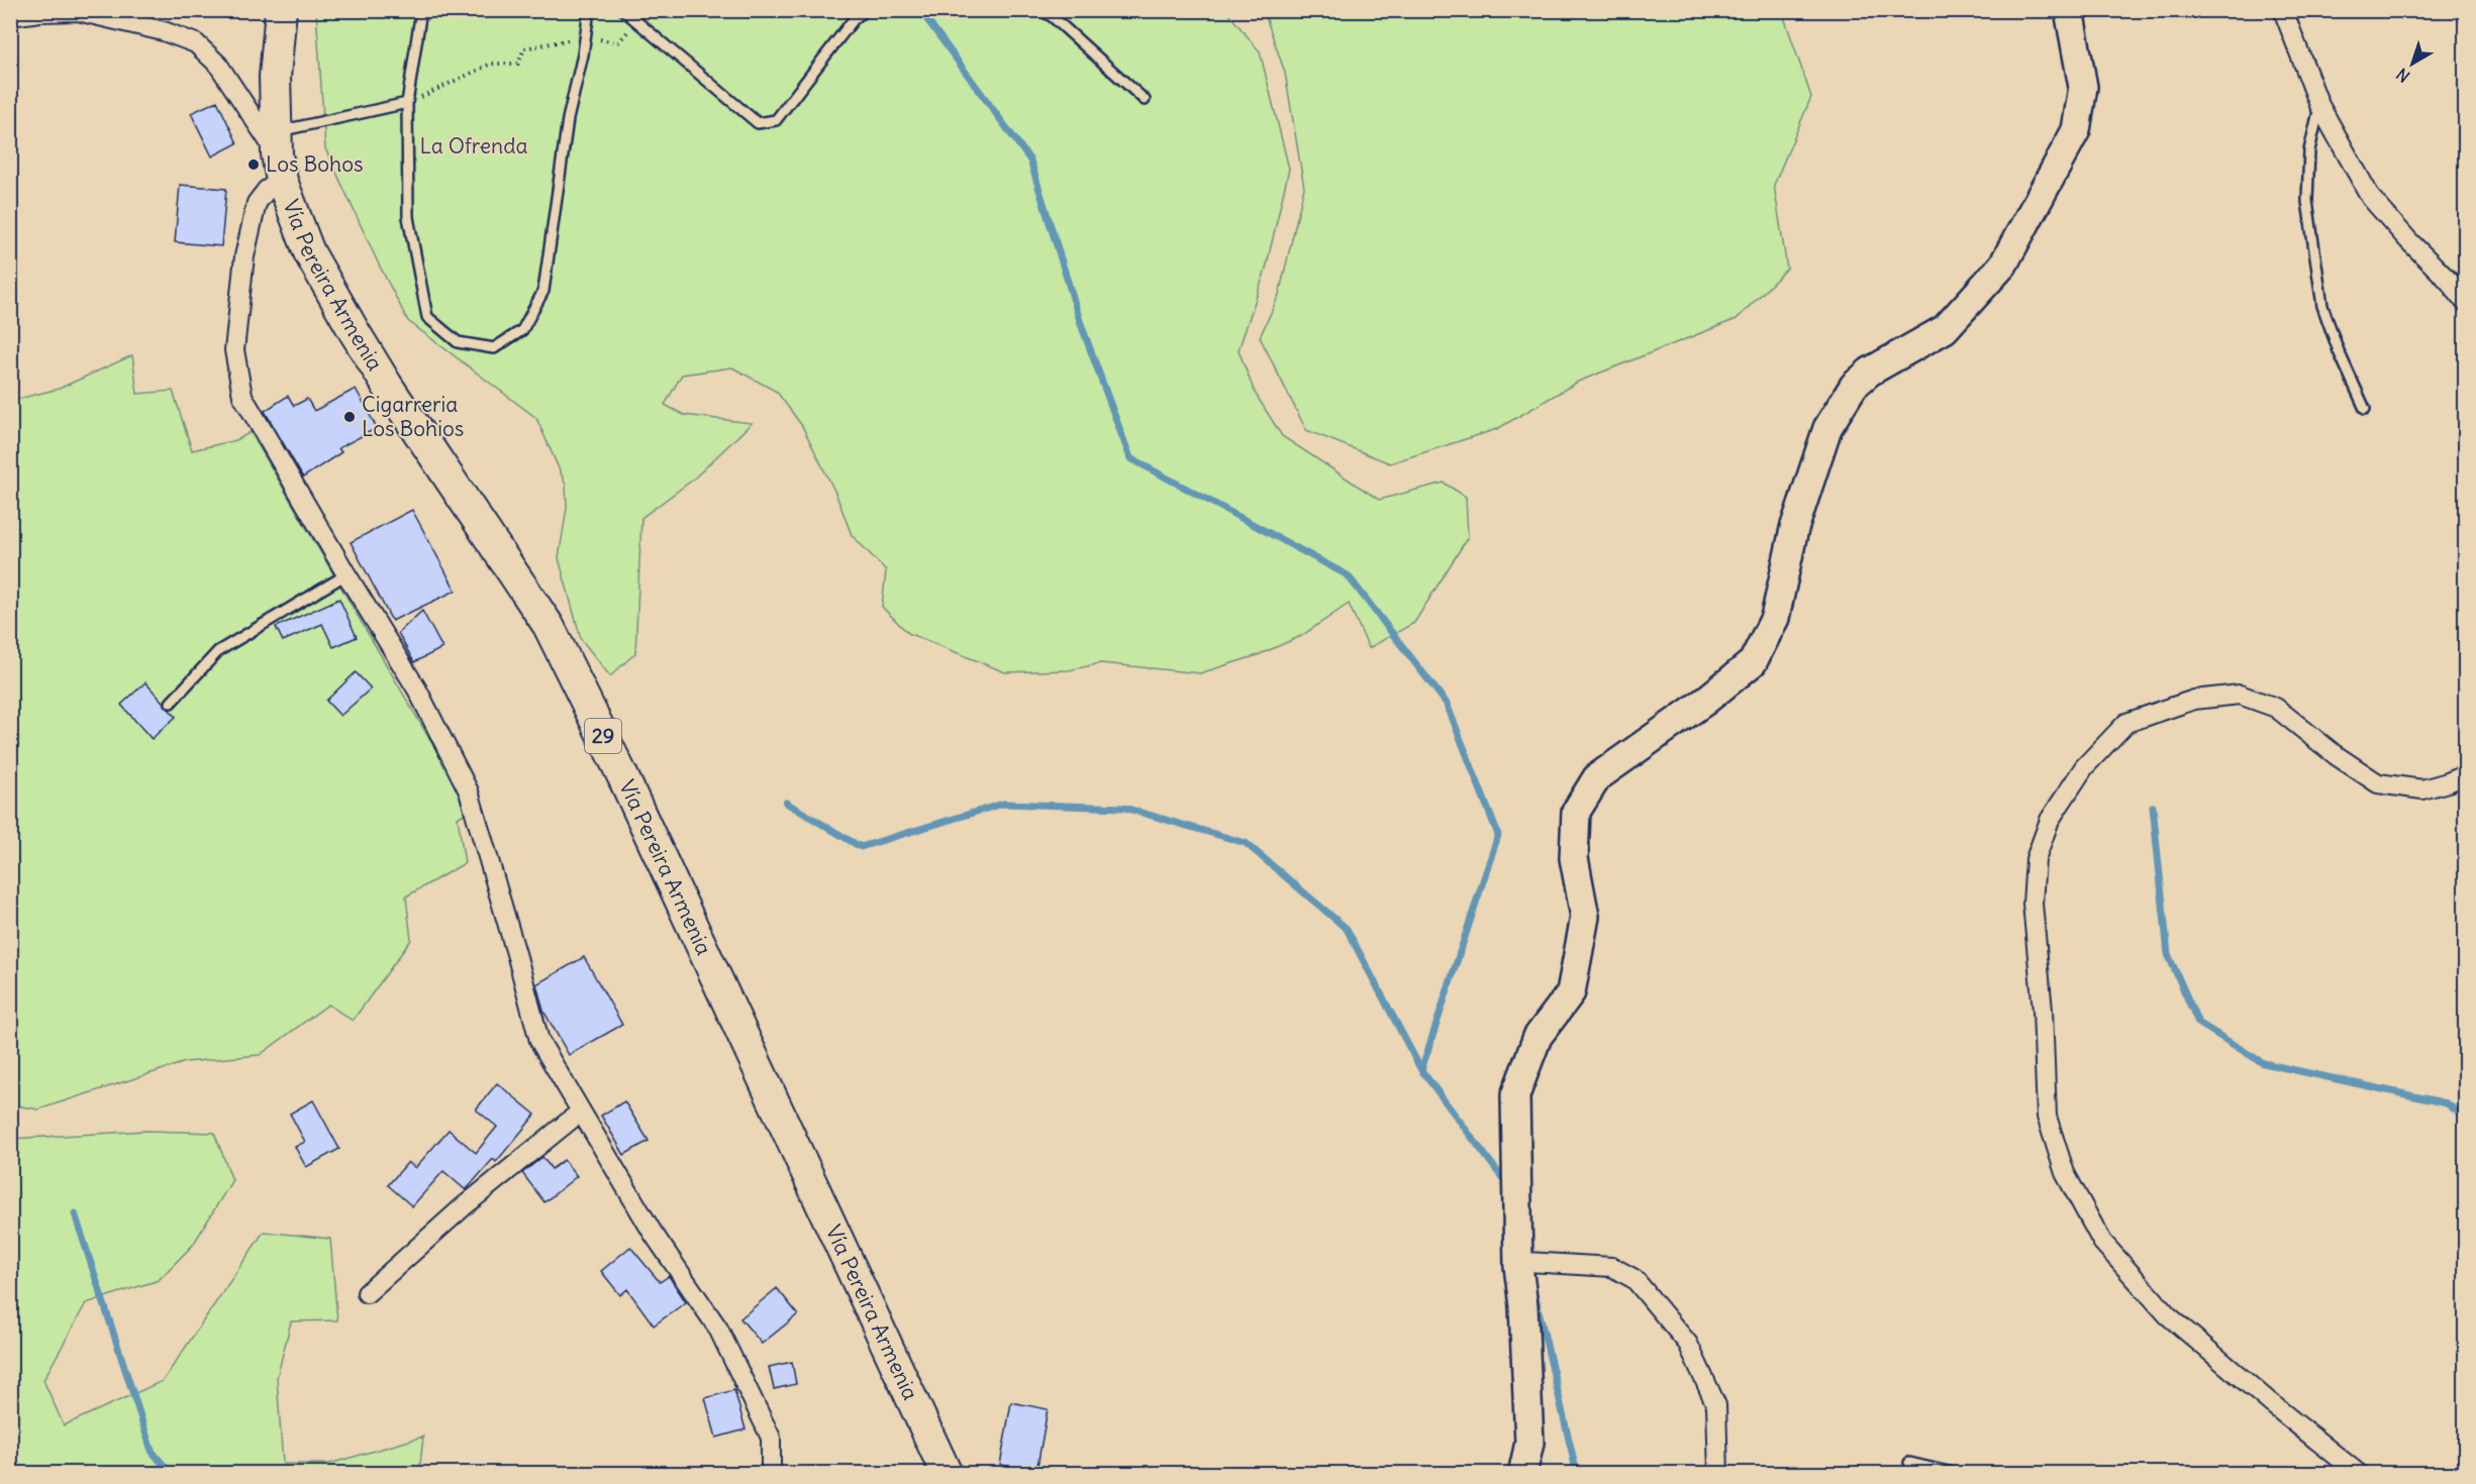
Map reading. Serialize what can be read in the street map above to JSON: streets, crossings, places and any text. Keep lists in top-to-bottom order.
{
  "streets": {
    "main road": ["Vía Pereira Armenia", "29"]
  },
  "parks": ["La Ofrenda"],
  "places": ["Los Bohos", "Cigarreria Los Bohios"],
  "north": "bottom left"
}
